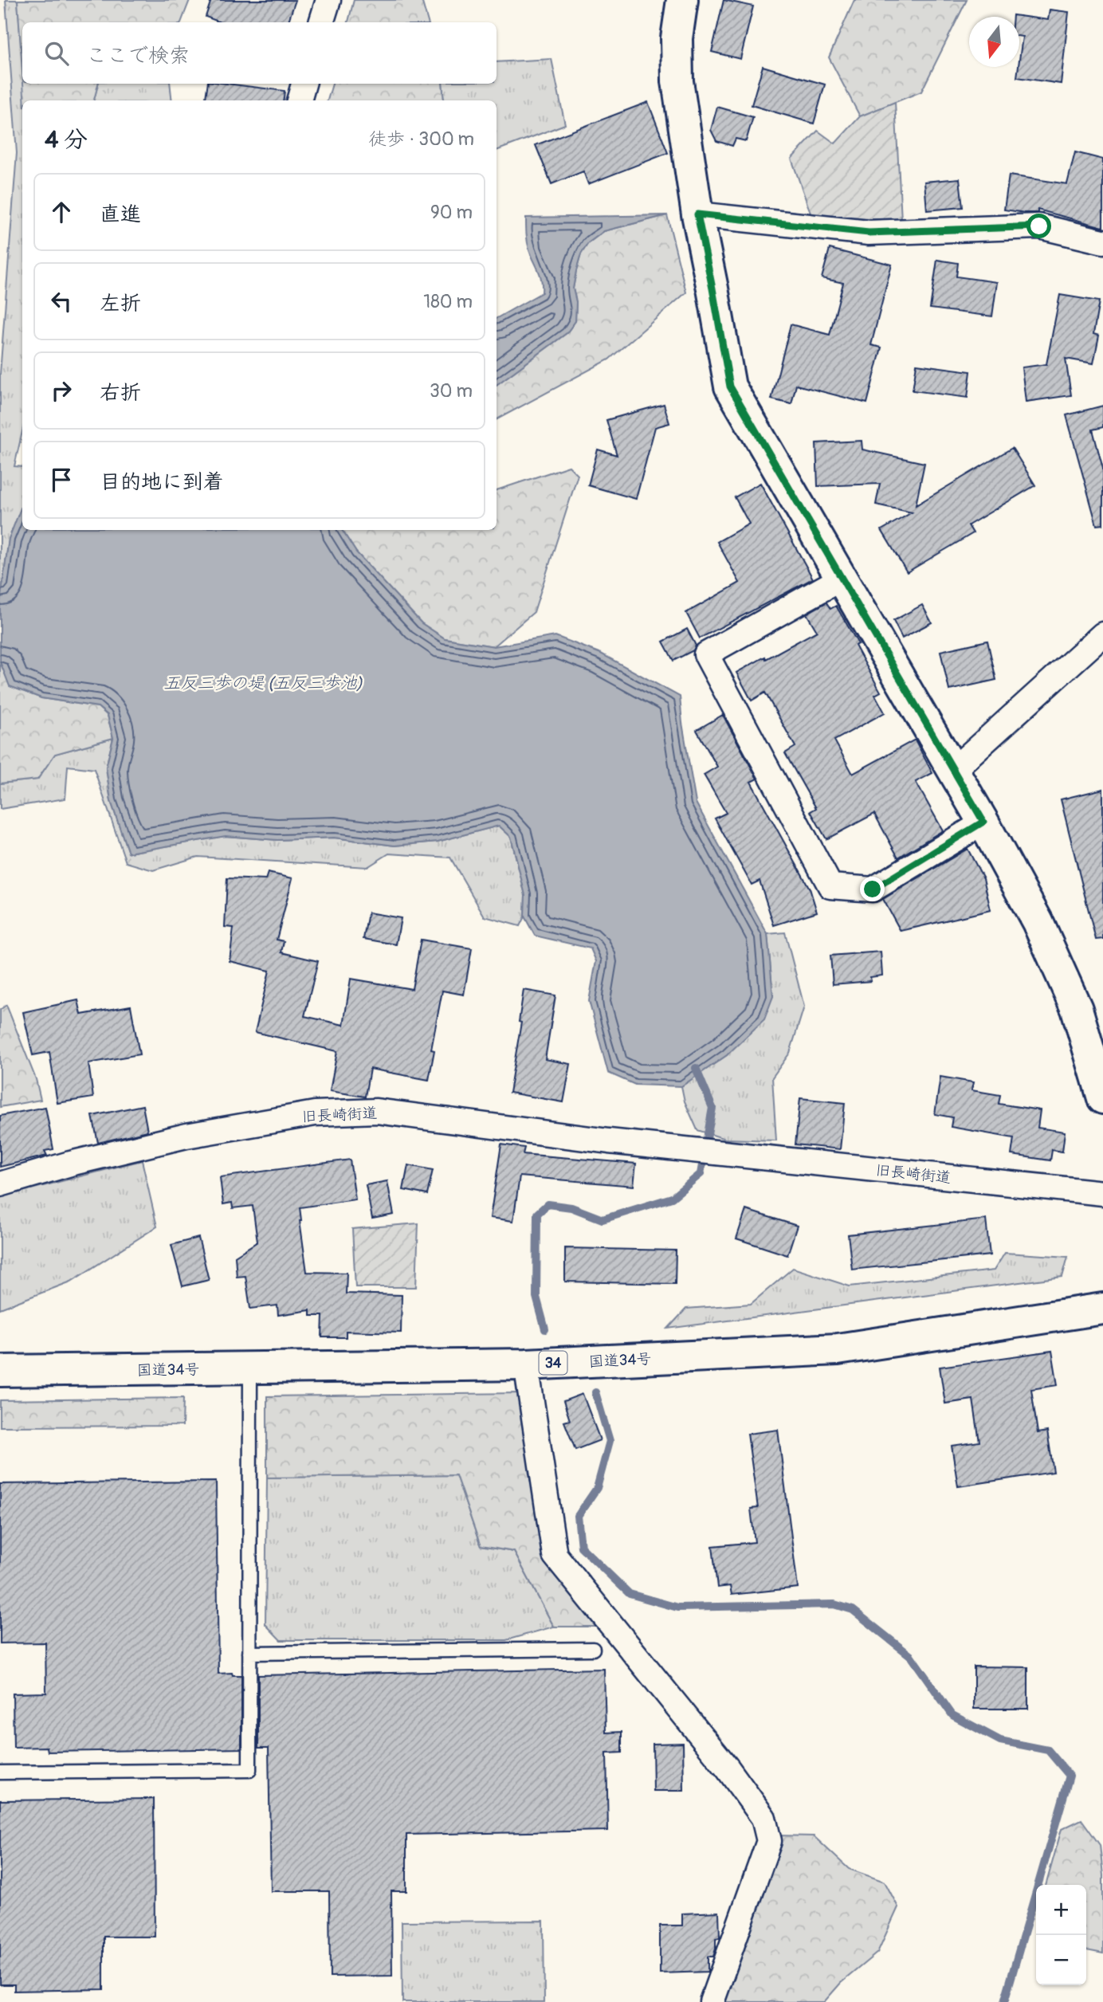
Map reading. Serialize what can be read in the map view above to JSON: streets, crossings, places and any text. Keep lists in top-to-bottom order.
{
  "streets": {
    "main road": ["国道34号", "34"],
    "street": ["旧長崎街道"]
  },
  "water": ["五反三歩の堤 (五反三歩池)"],
  "north": "bottom",
  "page": {
    "search": "ここで検索",
    "heading": ["4 分", "徒歩 · 300 m"],
    "list": [
      ["直進", "90 m"],
      ["左折", "180 m"],
      ["右折", "30 m"],
      "目的地に到着"
    ],
    "map_buttons": ["+", "−"]
  }
}
